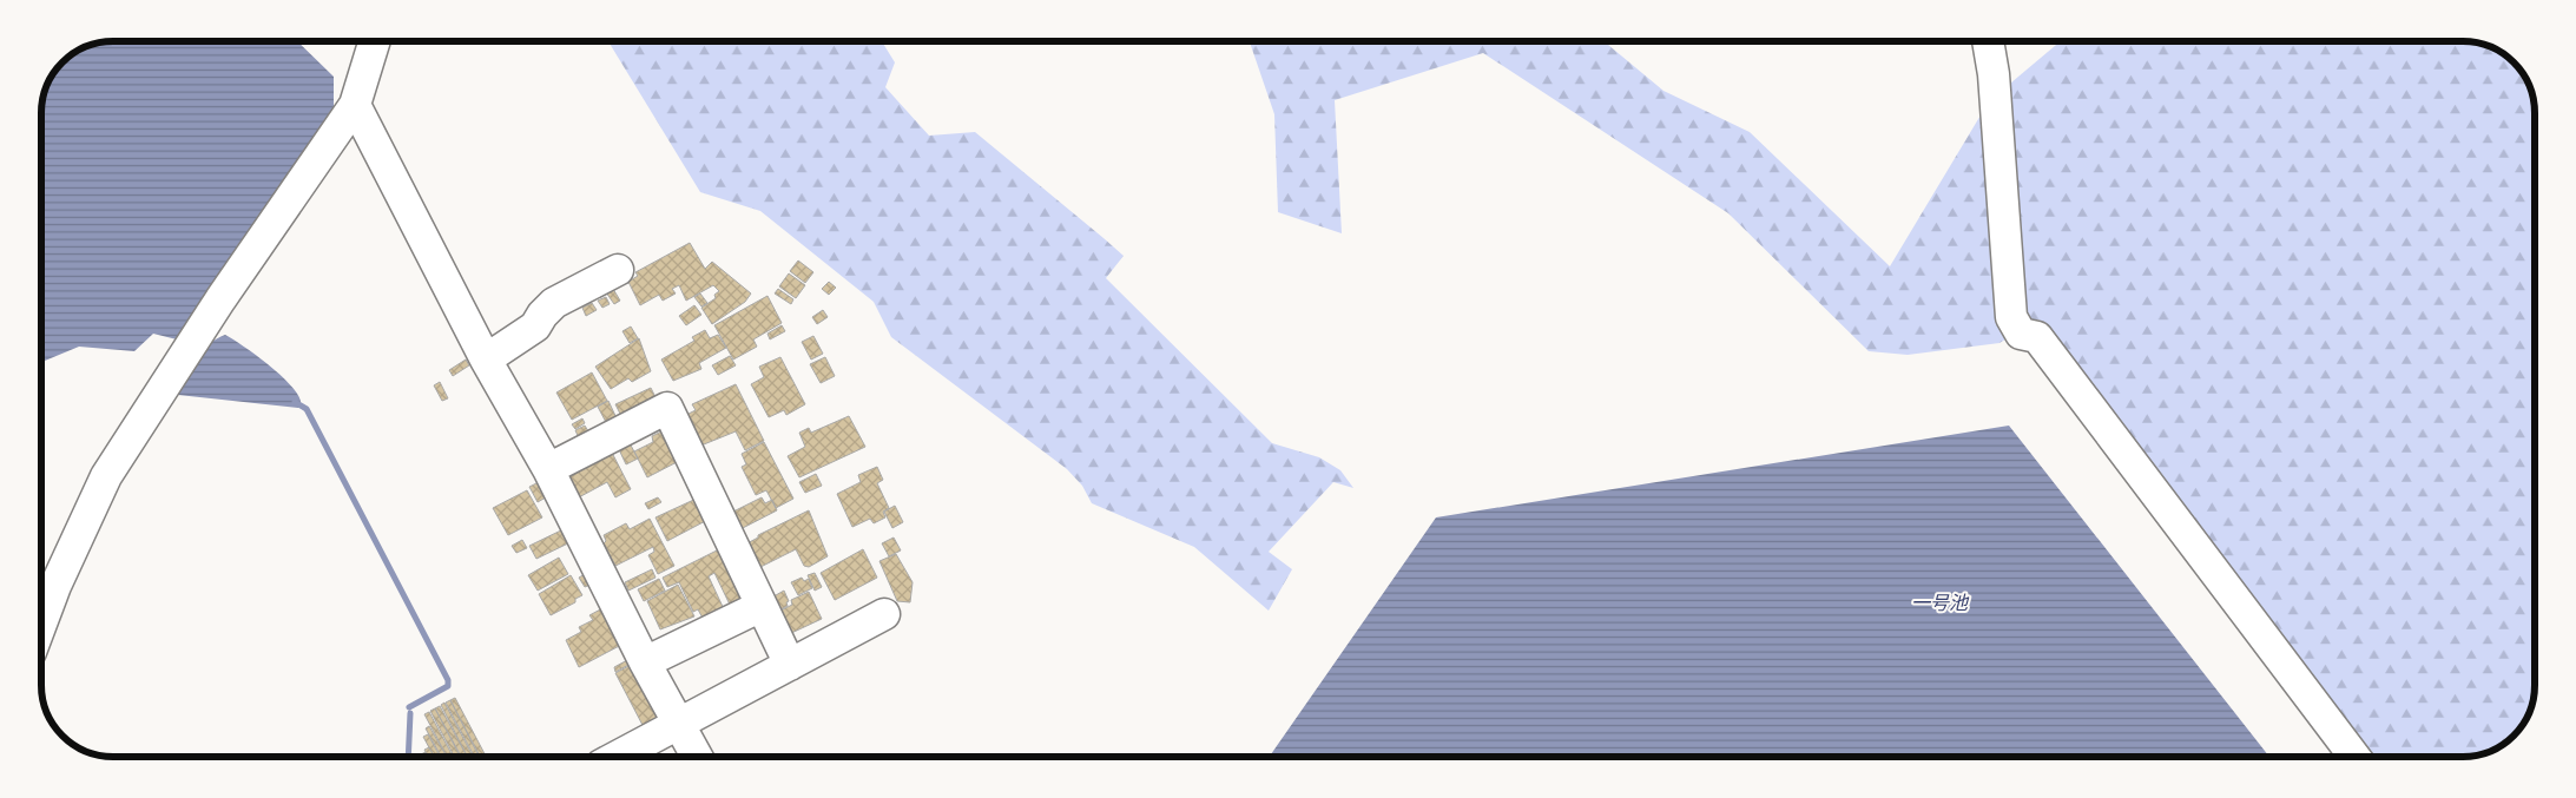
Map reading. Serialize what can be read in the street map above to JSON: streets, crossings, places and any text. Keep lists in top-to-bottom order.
{
  "water": ["一号池"]
}
